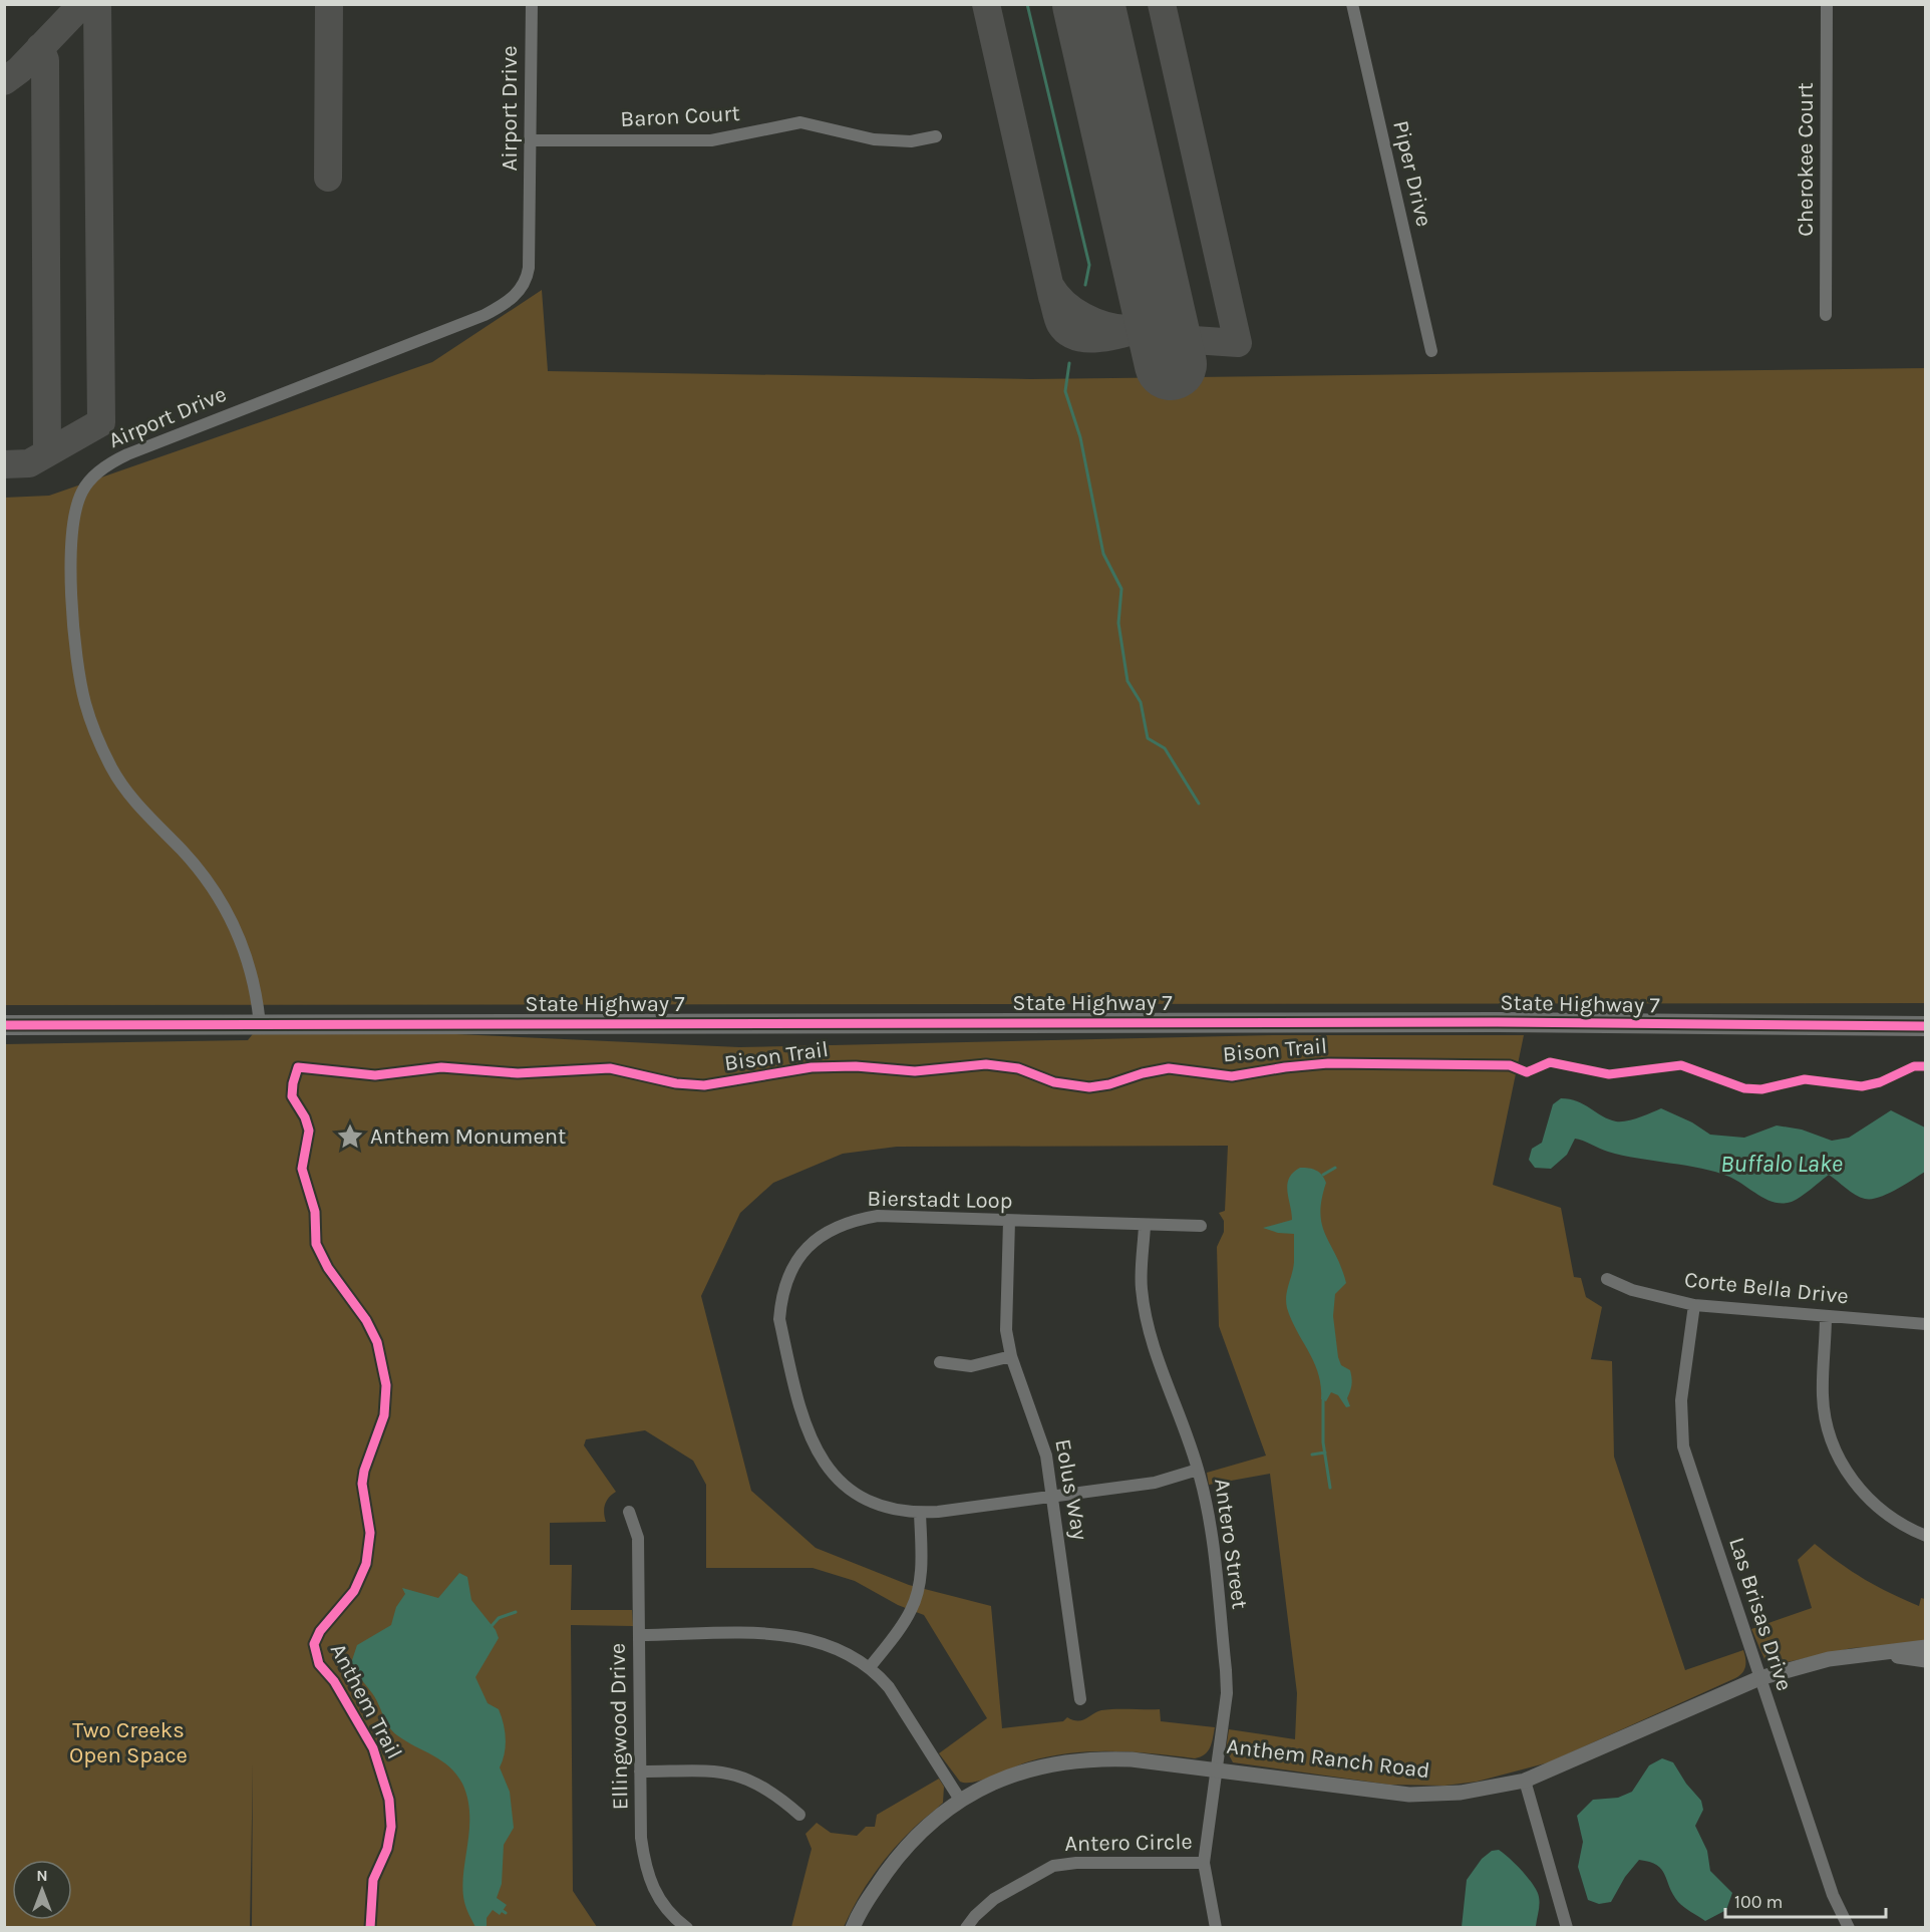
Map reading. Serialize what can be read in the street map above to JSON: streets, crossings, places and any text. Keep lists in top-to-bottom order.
{
  "streets": {
    "main road": ["State Highway 7"],
    "street": [
      "Airport Drive",
      "Baron Court",
      "Cherokee Court",
      "Piper Drive",
      "Bierstadt Loop",
      "Corte Bella Drive",
      "Eolus Way",
      "Antero Street",
      "Las Brisas Drive",
      "Ellingwood Drive",
      "Anthem Ranch Road",
      "Antero Circle"
    ],
    "cycle path": ["Bison Trail"]
  },
  "crossings": [
    ["Airport Drive", "Baron Court"],
    ["Airport Drive", "State Highway 7"],
    ["Bierstadt Loop", "Eolus Way"],
    ["Bierstadt Loop", "Antero Street"],
    ["Corte Bella Drive", "Las Brisas Drive"],
    ["Antero Street", "Anthem Ranch Road"],
    ["Antero Street", "Antero Circle"],
    ["Las Brisas Drive", "Anthem Ranch Road"],
    ["Anthem Ranch Road", "Antero Circle"]
  ],
  "water": ["Buffalo Lake"],
  "parks": ["Two Creeks Open Space"],
  "places": {
    "place": ["Anthem Monument"]
  },
  "scale_bar": "100 m",
  "north": "top"
}
